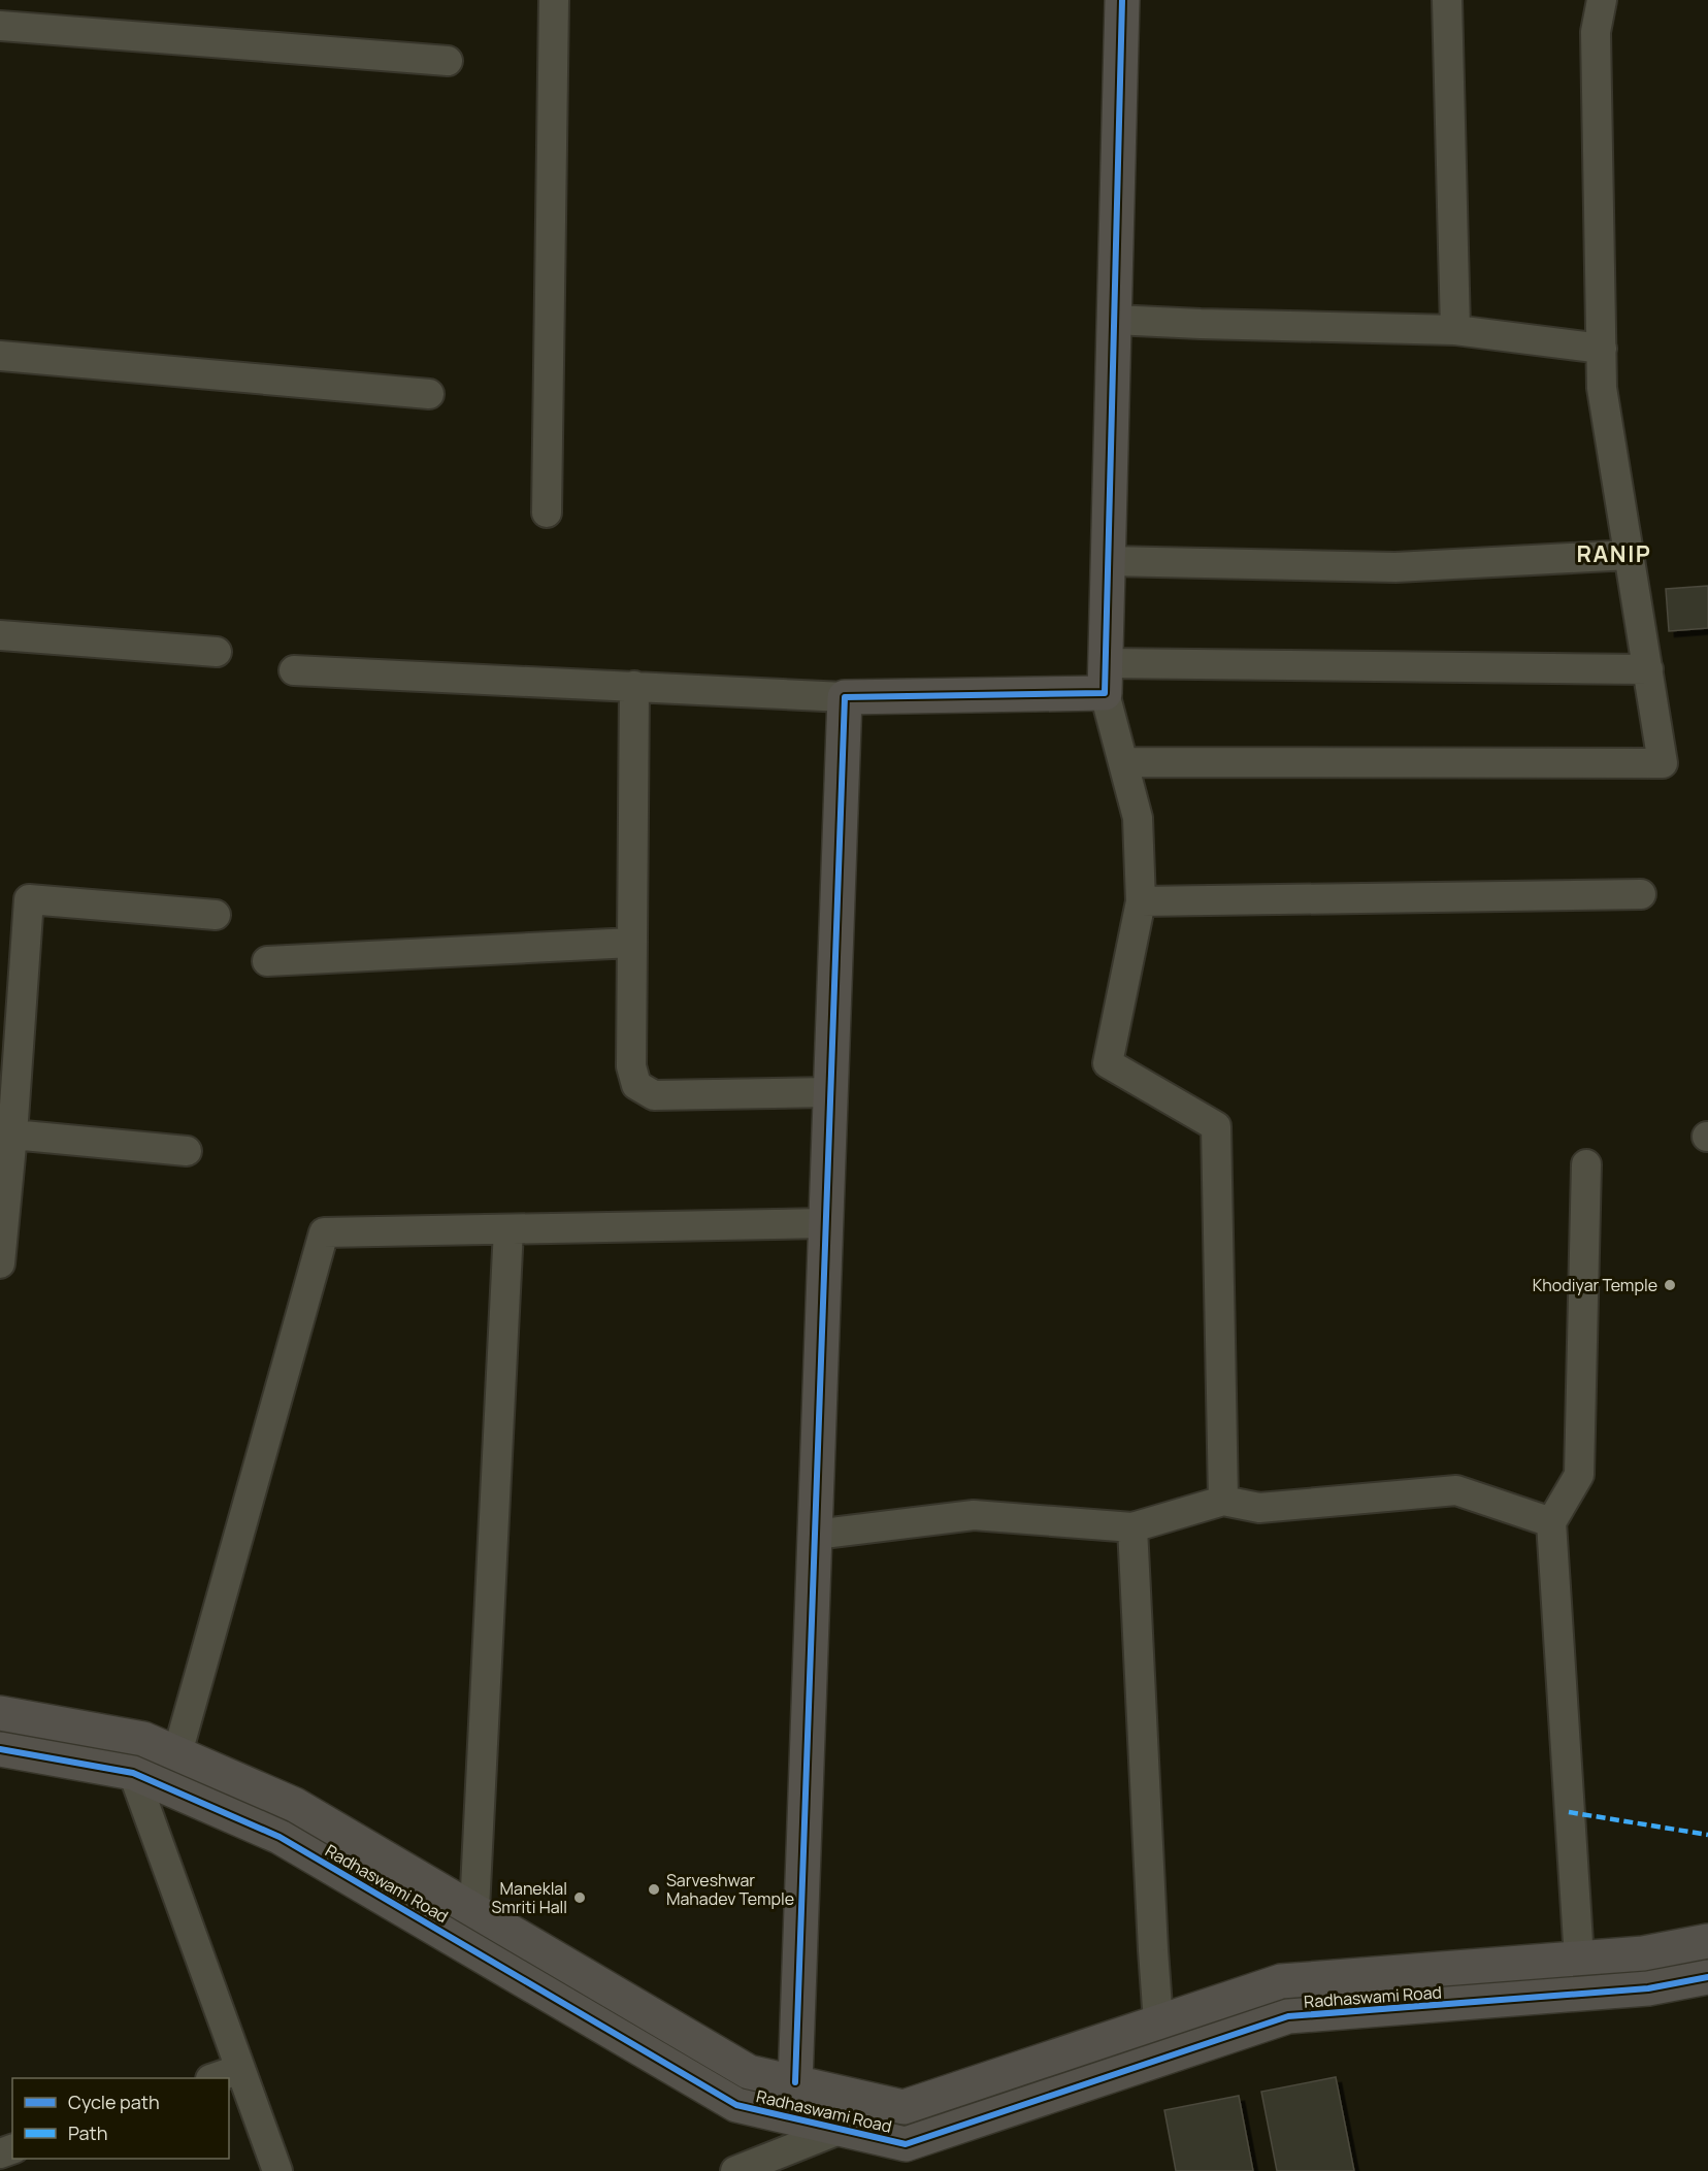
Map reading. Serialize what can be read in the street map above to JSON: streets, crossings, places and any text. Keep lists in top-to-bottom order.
{
  "streets": {
    "street": ["Radhaswami Road"]
  },
  "districts": ["RANIP"],
  "places": ["Khodiyar Temple", "Sarveshwar Mahadev Temple", "Maneklal Smriti Hall"],
  "legend": ["Cycle path", "Path"]
}
